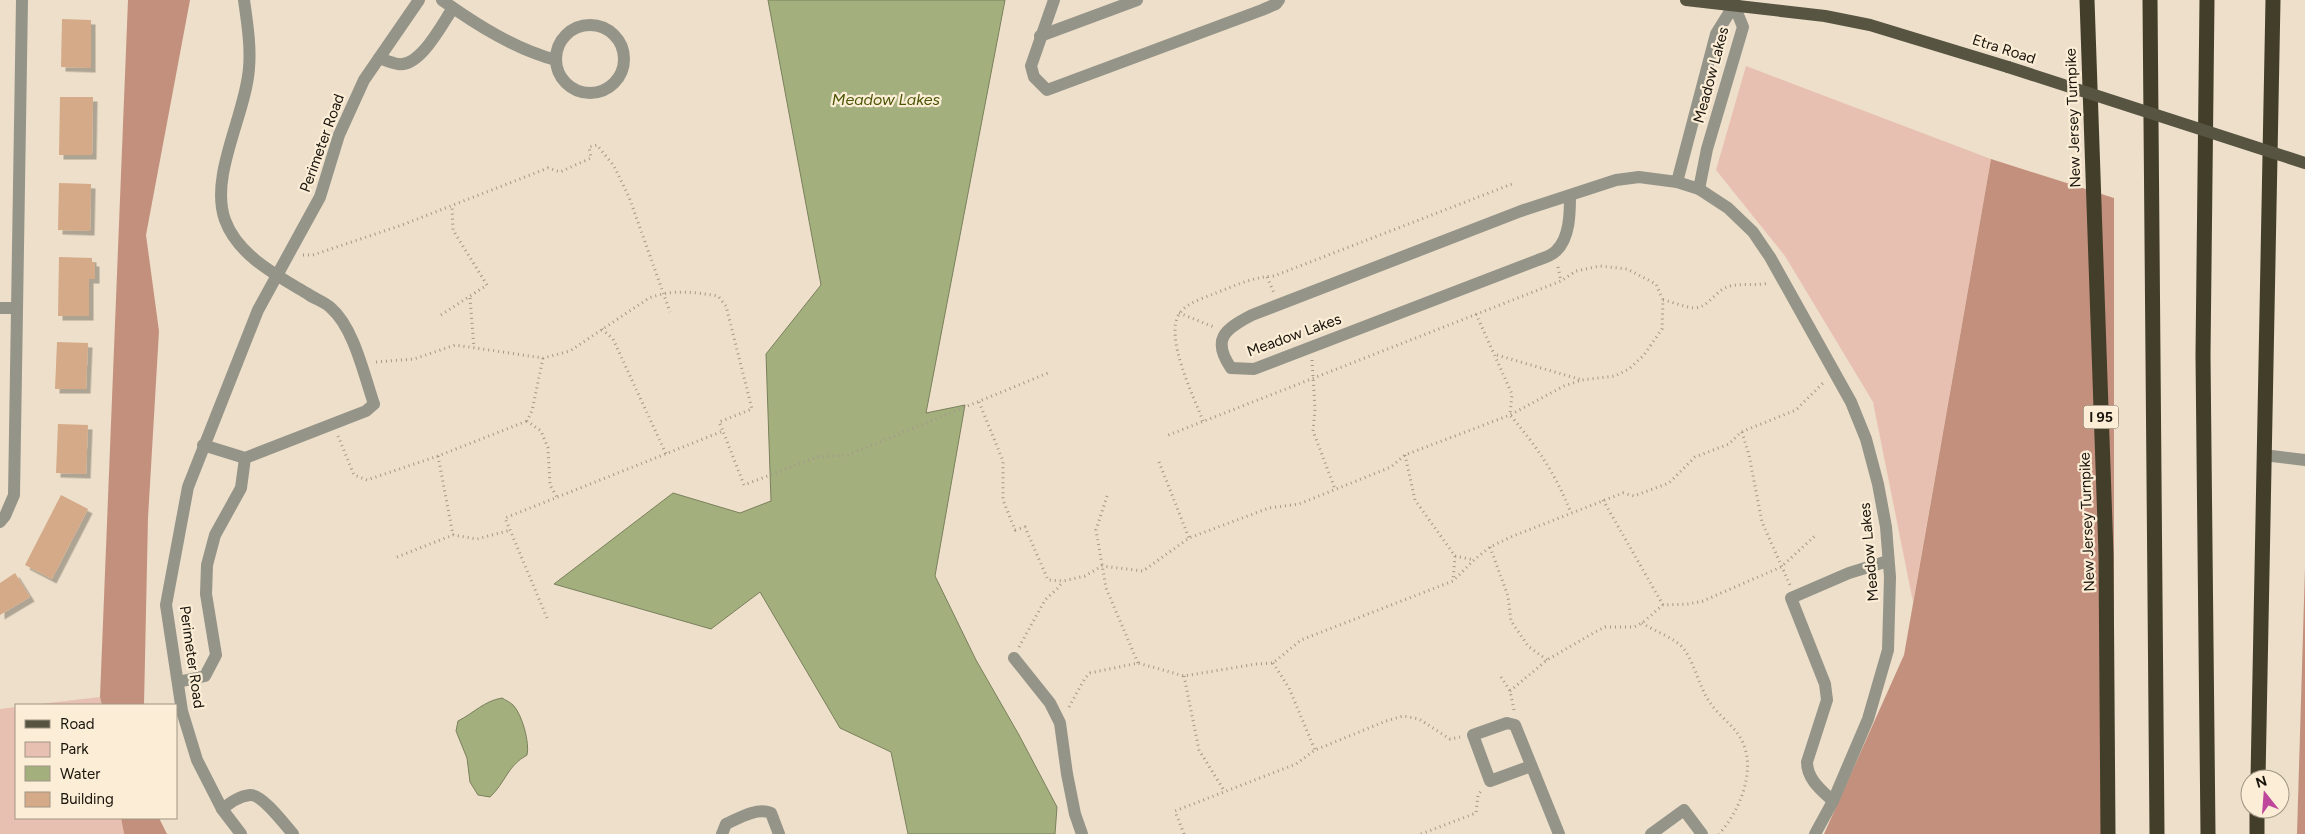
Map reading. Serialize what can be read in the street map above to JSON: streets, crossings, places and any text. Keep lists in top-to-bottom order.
{
  "streets": {
    "highway": ["New Jersey Turnpike", "I 95"],
    "main road": ["Etra Road"],
    "street": ["Meadow Lakes", "Perimeter Road"]
  },
  "crossings": [
    ["Etra Road", "Meadow Lakes"]
  ],
  "water": ["Meadow Lakes"],
  "legend": [
    "Road",
    "Park",
    "Water",
    "Building"
  ],
  "north": "top"
}
